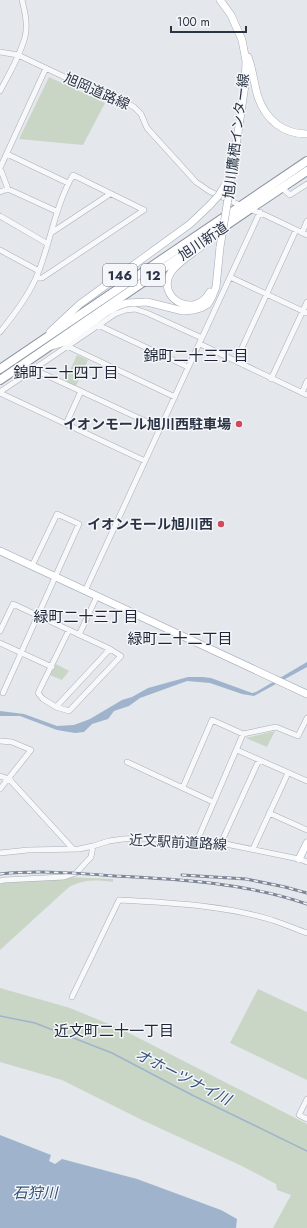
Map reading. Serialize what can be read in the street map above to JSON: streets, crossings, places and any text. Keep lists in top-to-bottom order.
{
  "streets": {
    "highway": ["旭川新道", "12"],
    "main road": ["旭川鷹栖インター線", "146"],
    "street": ["旭岡道路線", "近文駅前道路線"]
  },
  "crossings": [
    ["旭岡道路線", "旭川新道"],
    ["旭川鷹栖インター線", "旭川新道"],
    ["旭川鷹栖インター線", "146"],
    ["旭川新道", "146"]
  ],
  "districts": [
    "錦町二十三丁目",
    "錦町二十四丁目",
    "緑町二十三丁目",
    "緑町二十二丁目",
    "近文町二十一丁目"
  ],
  "water": ["オホーツナイ川", "石狩川"],
  "places": ["イオンモール旭川西駐車場", "イオンモール旭川西"],
  "scale_bar": "100 m"
}
